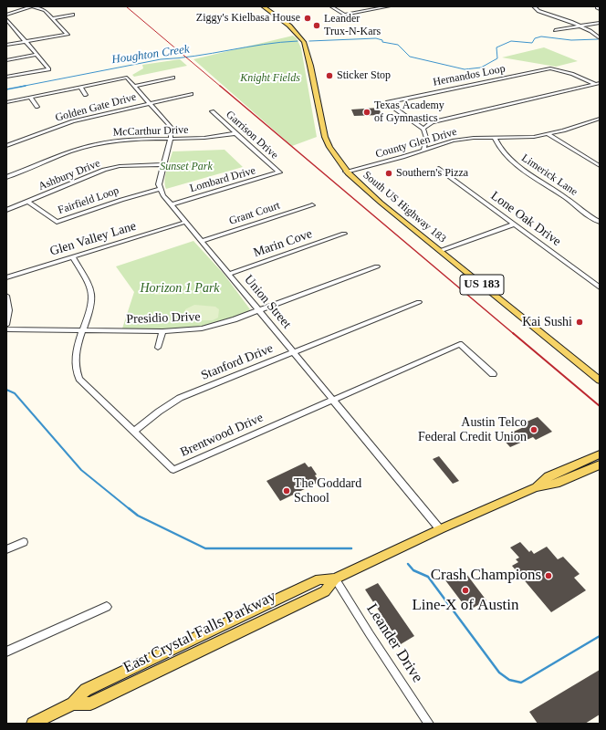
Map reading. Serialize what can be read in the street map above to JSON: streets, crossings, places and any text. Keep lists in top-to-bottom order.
{
  "streets": {
    "main road": ["South US Highway 183", "US 183", "East Crystal Falls Parkway"],
    "street": [
      "Hernandos Loop",
      "Golden Gate Drive",
      "McCarthur Drive",
      "Garrison Drive",
      "County Glen Drive",
      "Ashbury Drive",
      "Limerick Lane",
      "Lombard Drive",
      "Fairfield Loop",
      "Grant Court",
      "Lone Oak Drive",
      "Glen Valley Lane",
      "Marin Cove",
      "Union Street",
      "Presidio Drive",
      "Stanford Drive",
      "Brentwood Drive",
      "Leander Drive"
    ]
  },
  "crossings": [
    ["McCarthur Drive", "Garrison Drive"],
    ["Garrison Drive", "Lombard Drive"],
    ["County Glen Drive", "Limerick Lane"],
    ["County Glen Drive", "South US Highway 183"],
    ["Ashbury Drive", "Fairfield Loop"],
    ["Lombard Drive", "Union Street"],
    ["Fairfield Loop", "Union Street"],
    ["Grant Court", "Union Street"],
    ["Glen Valley Lane", "Union Street"],
    ["Glen Valley Lane", "Brentwood Drive"],
    ["Marin Cove", "Union Street"],
    ["Union Street", "Presidio Drive"],
    ["Union Street", "Stanford Drive"],
    ["Union Street", "Brentwood Drive"],
    ["Union Street", "East Crystal Falls Parkway"],
    ["Presidio Drive", "Brentwood Drive"],
    ["Stanford Drive", "Brentwood Drive"],
    ["East Crystal Falls Parkway", "Leander Drive"]
  ],
  "water": ["Houghton Creek"],
  "parks": ["Knight Fields", "Sunset Park", "Horizon 1 Park"],
  "places": [
    "Ziggy's Kielbasa House",
    "Leander Trux-N-Kars",
    "Sticker Stop",
    "Texas Academy of Gymnastics",
    "Southern's Pizza",
    "Kai Sushi",
    "Austin Telco Federal Credit Union",
    "The Goddard School",
    "Crash Champions",
    "Line-X of Austin"
  ]
}
